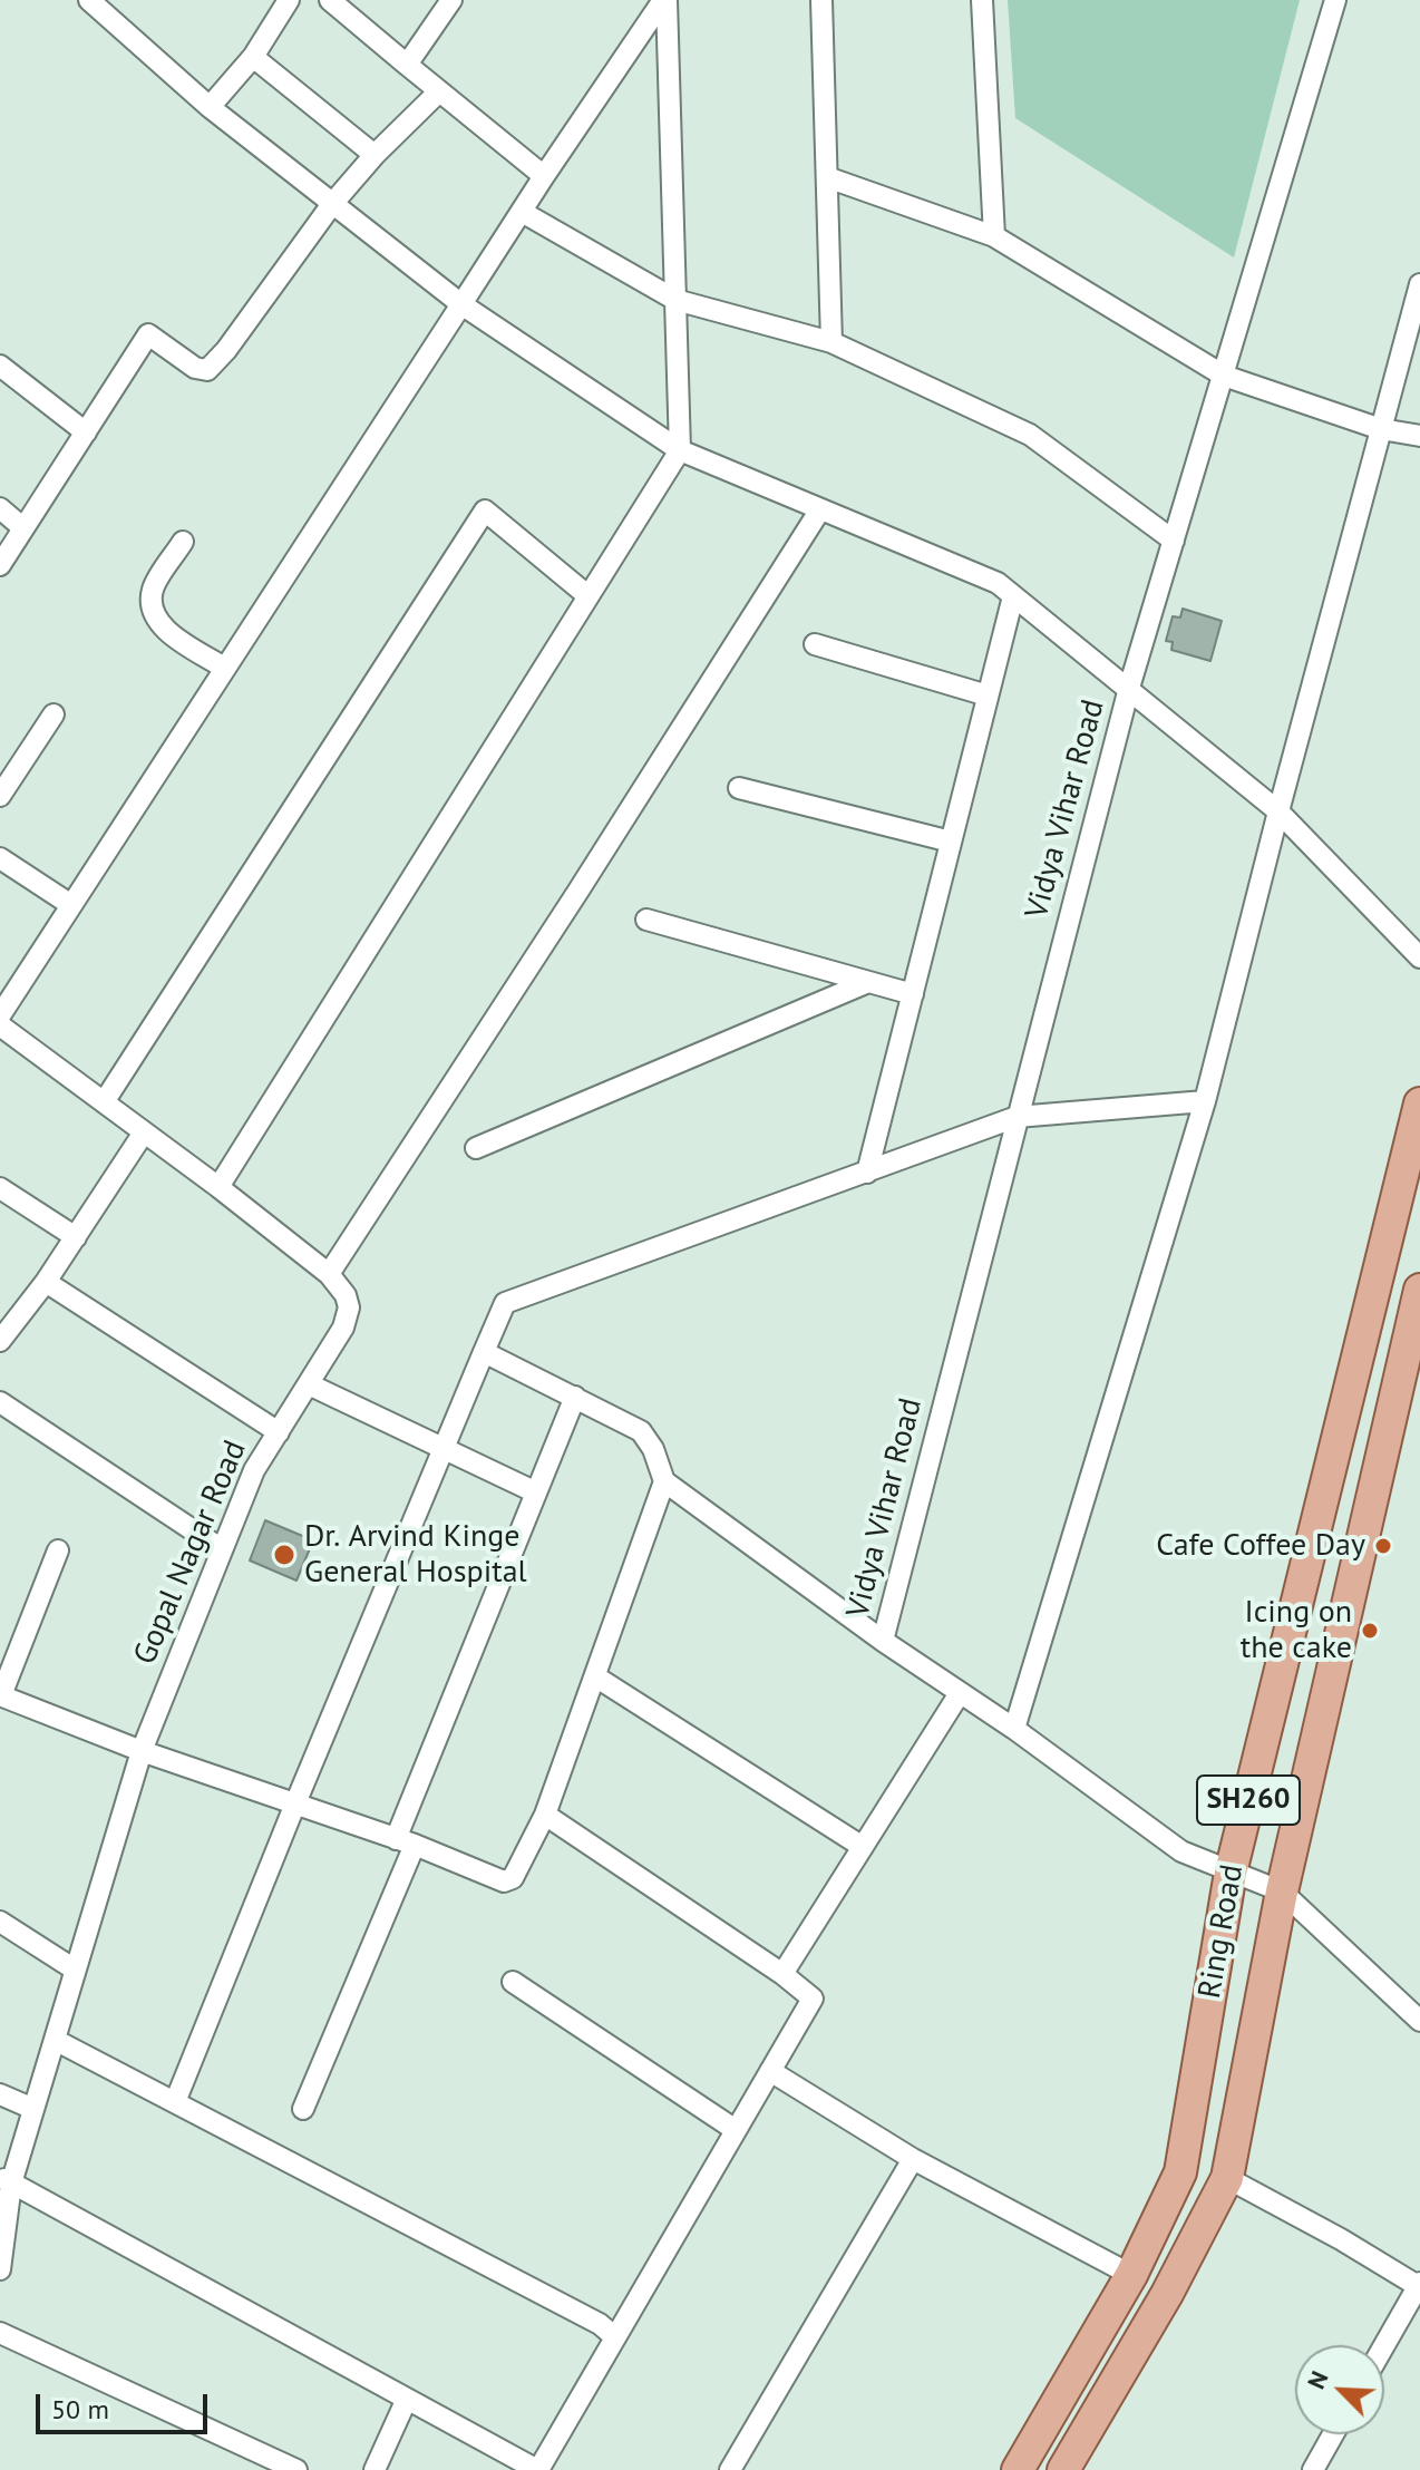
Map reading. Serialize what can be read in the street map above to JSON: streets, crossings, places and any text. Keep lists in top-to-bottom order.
{
  "streets": {
    "main road": ["SH260", "Ring Road"],
    "street": ["Vidya Vihar Road", "Gopal Nagar Road"]
  },
  "places": ["Cafe Coffee Day", "Dr. Arvind Kinge General Hospital", "Icing on the cake"],
  "scale_bar": "50 m",
  "north": "top left"
}
